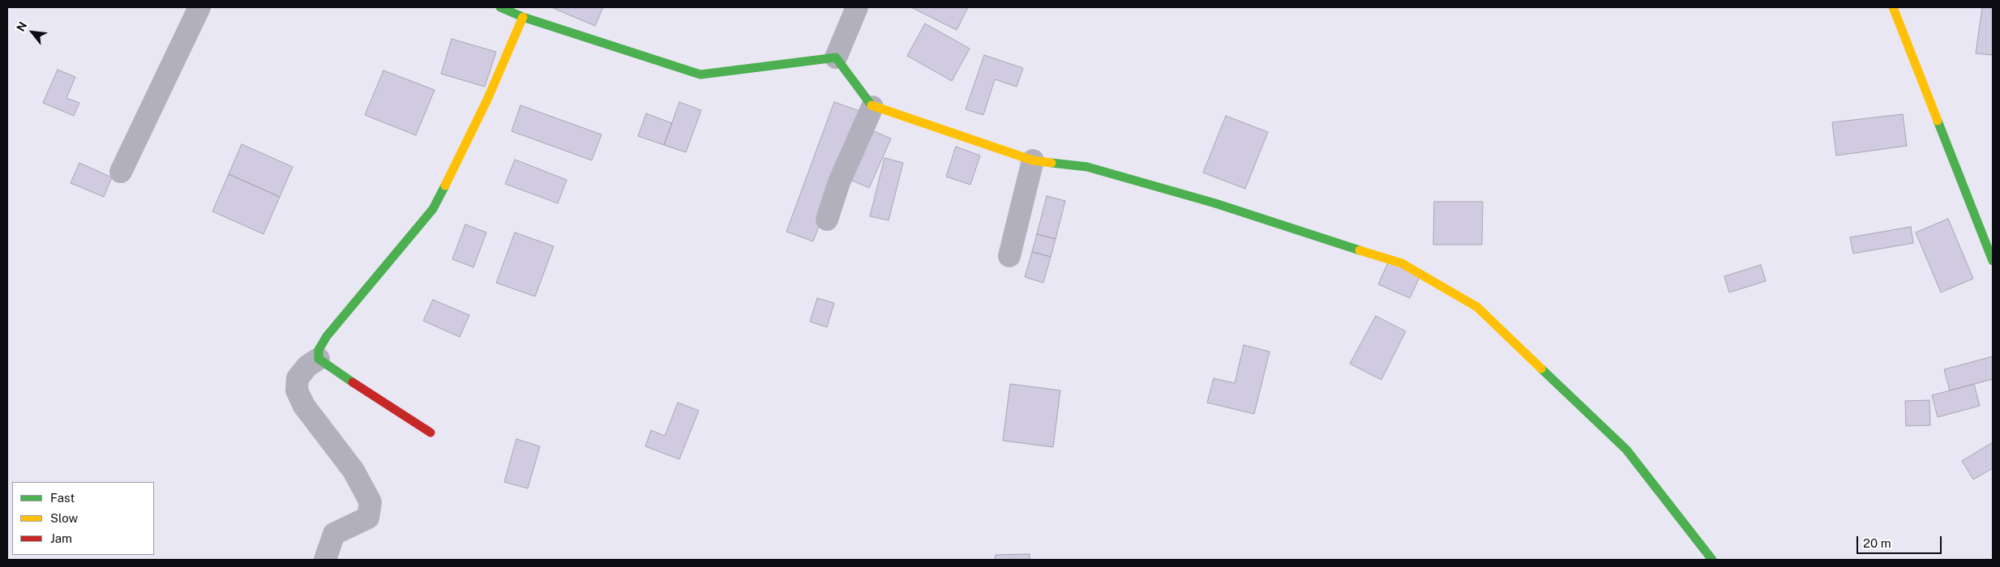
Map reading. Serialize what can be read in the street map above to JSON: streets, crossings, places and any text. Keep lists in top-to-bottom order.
{
  "legend": ["Fast", "Slow", "Jam"],
  "scale_bar": "20 m",
  "north": "top left"
}
